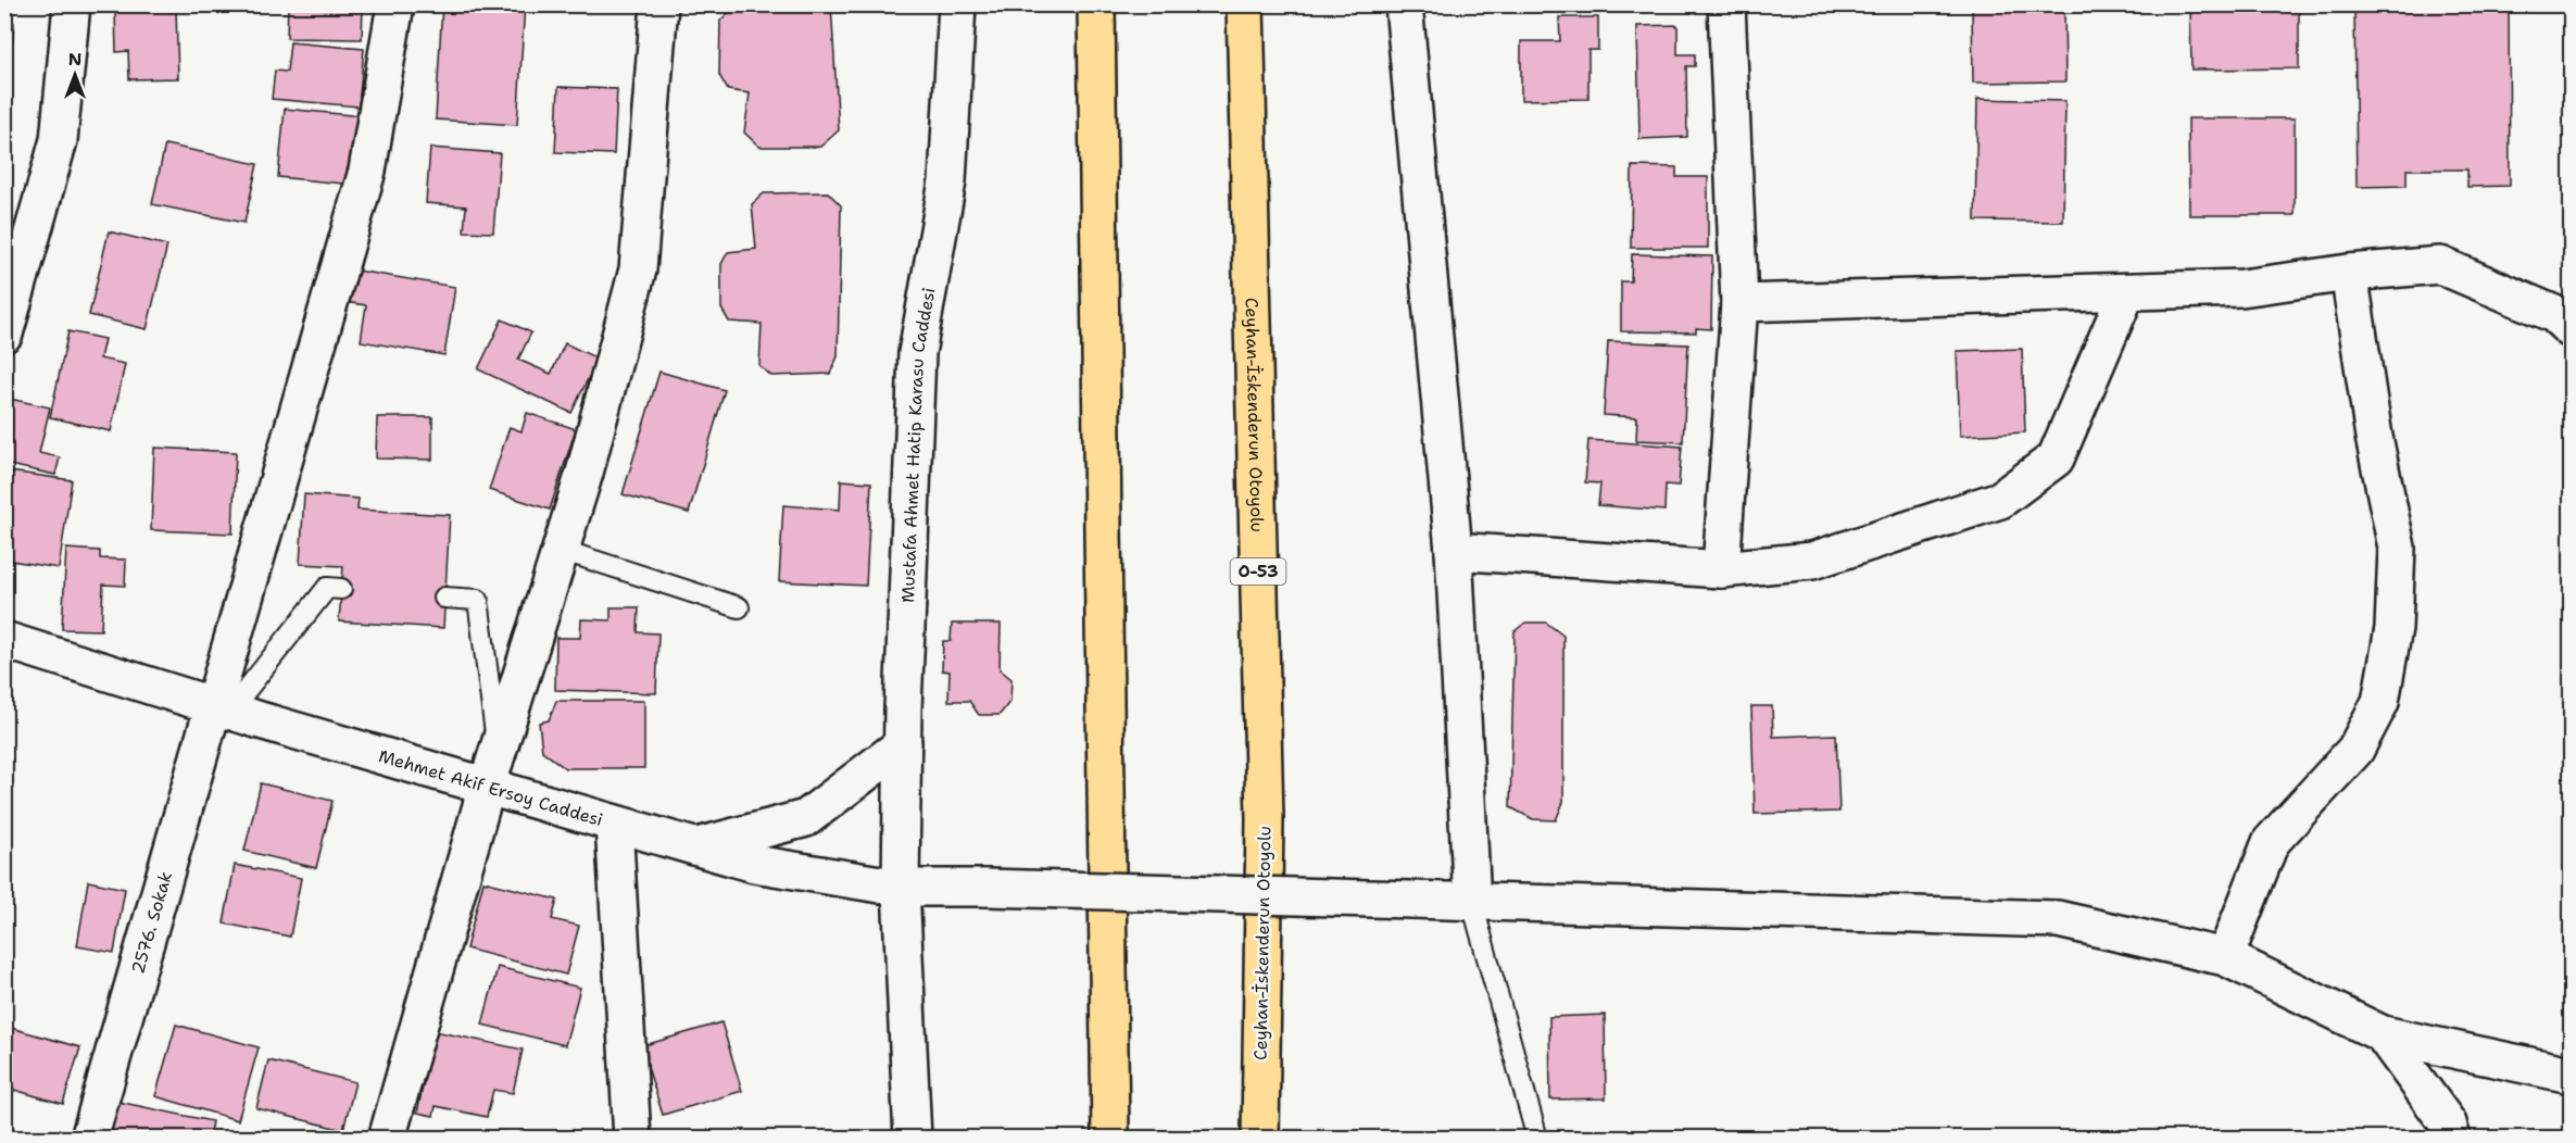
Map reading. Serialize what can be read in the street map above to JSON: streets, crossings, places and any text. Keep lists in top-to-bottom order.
{
  "streets": {
    "highway": ["Ceyhan-İskenderun Otoyolu", "O-53"],
    "street": ["Mustafa Ahmet Hatip Karasu Caddesi", "Mehmet Akif Ersoy Caddesi", "2576. Sokak"]
  },
  "crossings": [
    ["Mustafa Ahmet Hatip Karasu Caddesi", "Mehmet Akif Ersoy Caddesi"],
    ["Mehmet Akif Ersoy Caddesi", "2576. Sokak"]
  ],
  "north": "top"
}
